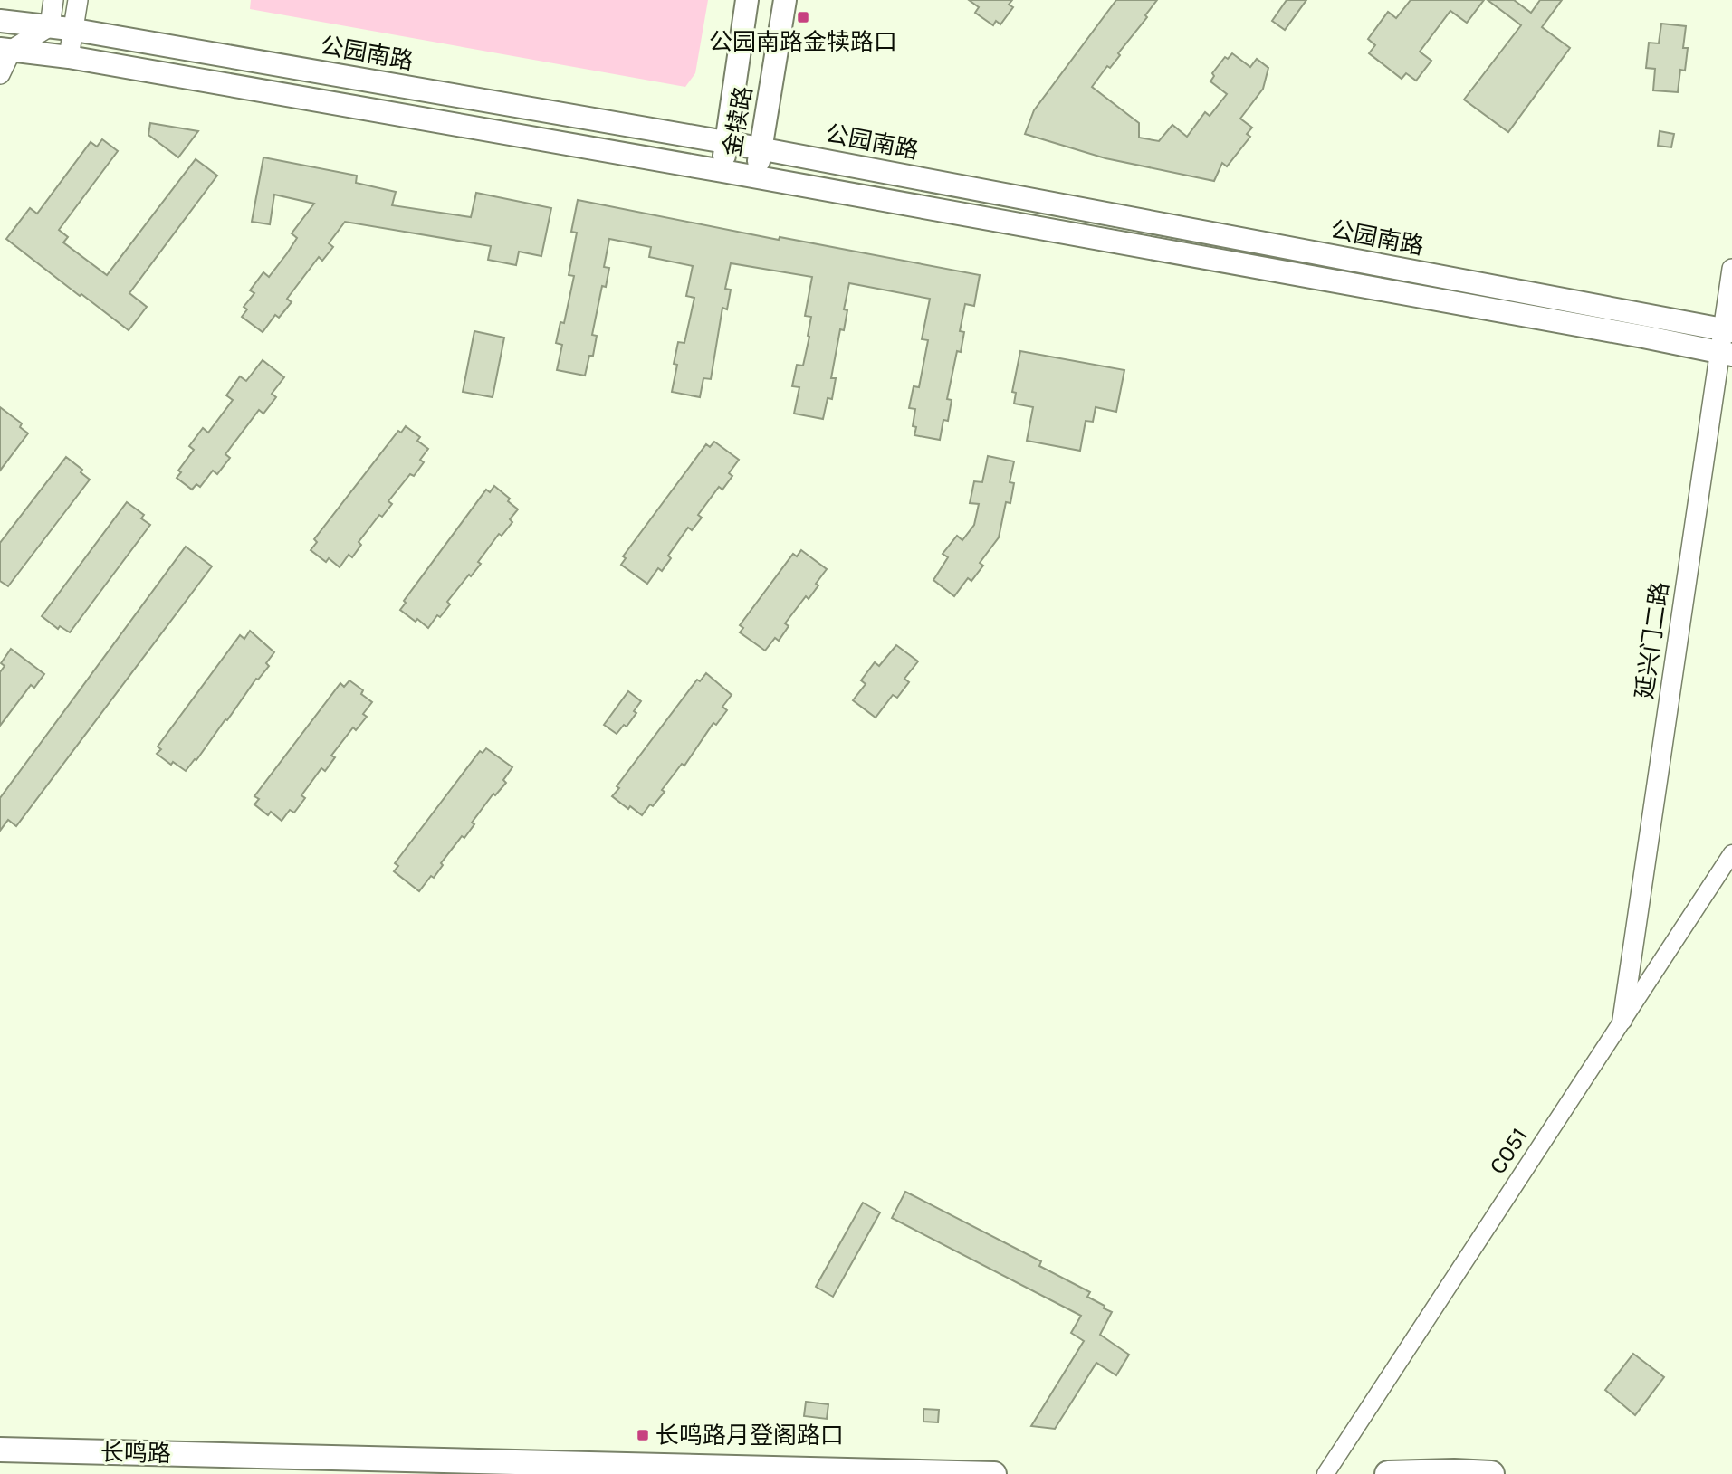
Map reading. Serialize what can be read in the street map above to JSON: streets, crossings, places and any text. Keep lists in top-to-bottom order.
{
  "streets": {
    "main road": ["公园南路", "金犊路", "长鸣路"],
    "street": ["延兴门二路", "C051"]
  },
  "crossings": [
    ["公园南路", "金犊路"],
    ["公园南路", "延兴门二路"],
    ["延兴门二路", "C051"]
  ],
  "places": {
    "transit": ["公园南路金犊路口", "长鸣路月登阁路口"]
  }
}
